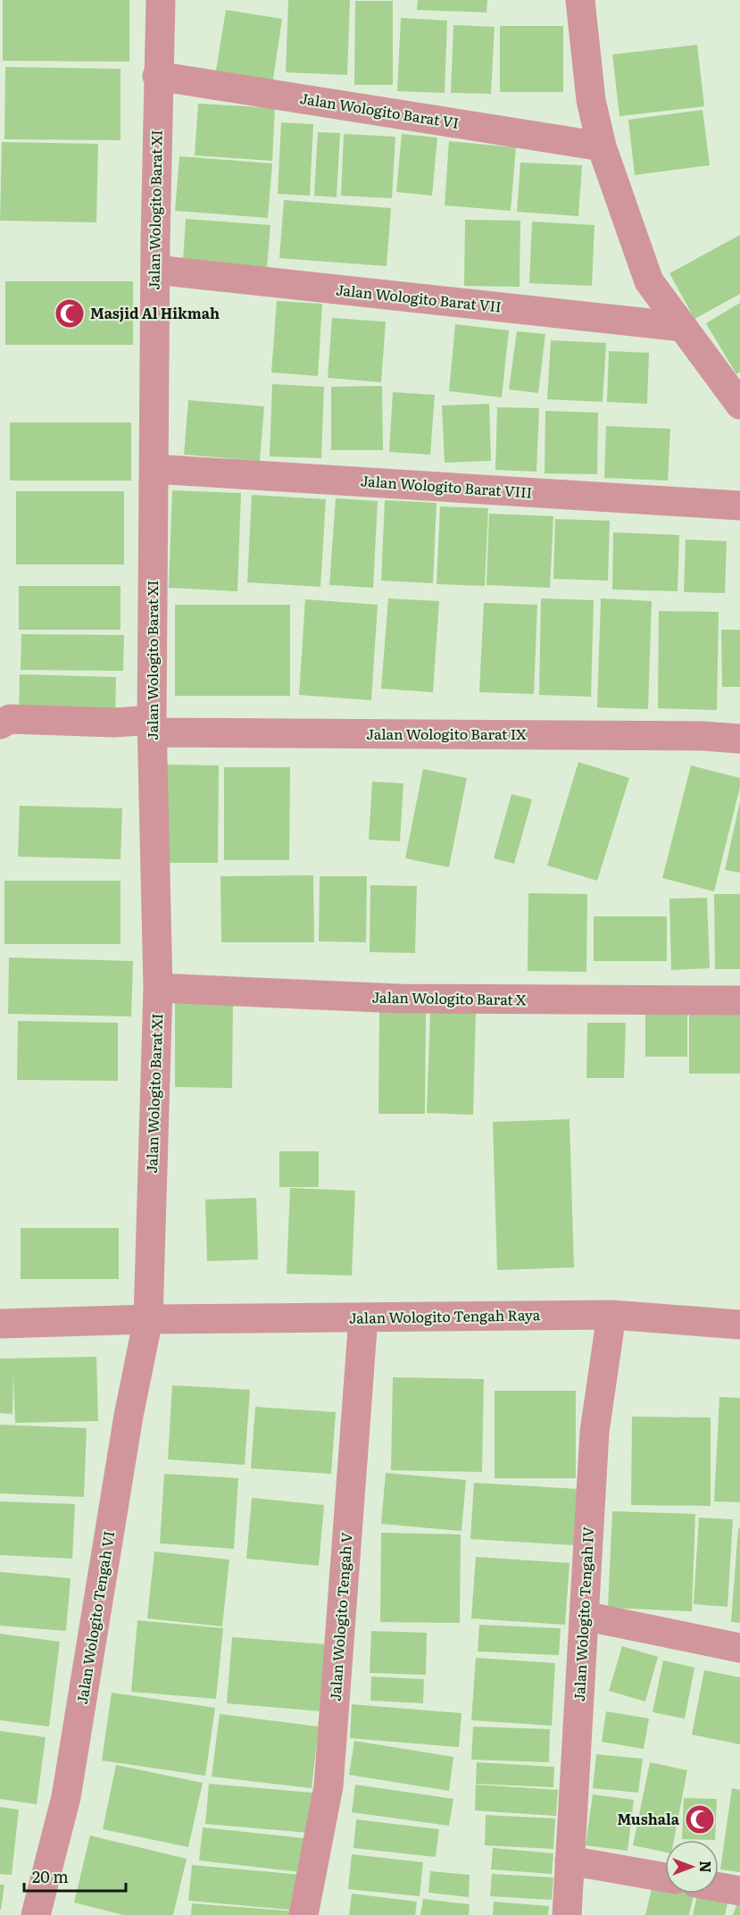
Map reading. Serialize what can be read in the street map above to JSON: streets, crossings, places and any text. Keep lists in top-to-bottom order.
{
  "streets": {
    "street": [
      "Jalan Wologito Barat VI",
      "Jalan Wologito Barat XI",
      "Jalan Wologito Barat VII",
      "Jalan Wologito Barat VIII",
      "Jalan Wologito Barat IX",
      "Jalan Wologito Barat X",
      "Jalan Wologito Tengah Raya",
      "Jalan Wologito Tengah IV",
      "Jalan Wologito Tengah V",
      "Jalan Wologito Tengah VI"
    ]
  },
  "crossings": [
    ["Jalan Wologito Barat VI", "Jalan Wologito Barat XI"],
    ["Jalan Wologito Barat XI", "Jalan Wologito Barat VII"],
    ["Jalan Wologito Barat XI", "Jalan Wologito Barat VIII"],
    ["Jalan Wologito Barat XI", "Jalan Wologito Barat IX"],
    ["Jalan Wologito Barat XI", "Jalan Wologito Barat X"],
    ["Jalan Wologito Barat XI", "Jalan Wologito Tengah Raya"],
    ["Jalan Wologito Barat XI", "Jalan Wologito Tengah VI"],
    ["Jalan Wologito Tengah Raya", "Jalan Wologito Tengah IV"],
    ["Jalan Wologito Tengah Raya", "Jalan Wologito Tengah V"],
    ["Jalan Wologito Tengah Raya", "Jalan Wologito Tengah VI"]
  ],
  "places": {
    "mosque": ["Masjid Al Hikmah", "Mushala"]
  },
  "scale_bar": "20 m",
  "north": "right"
}
